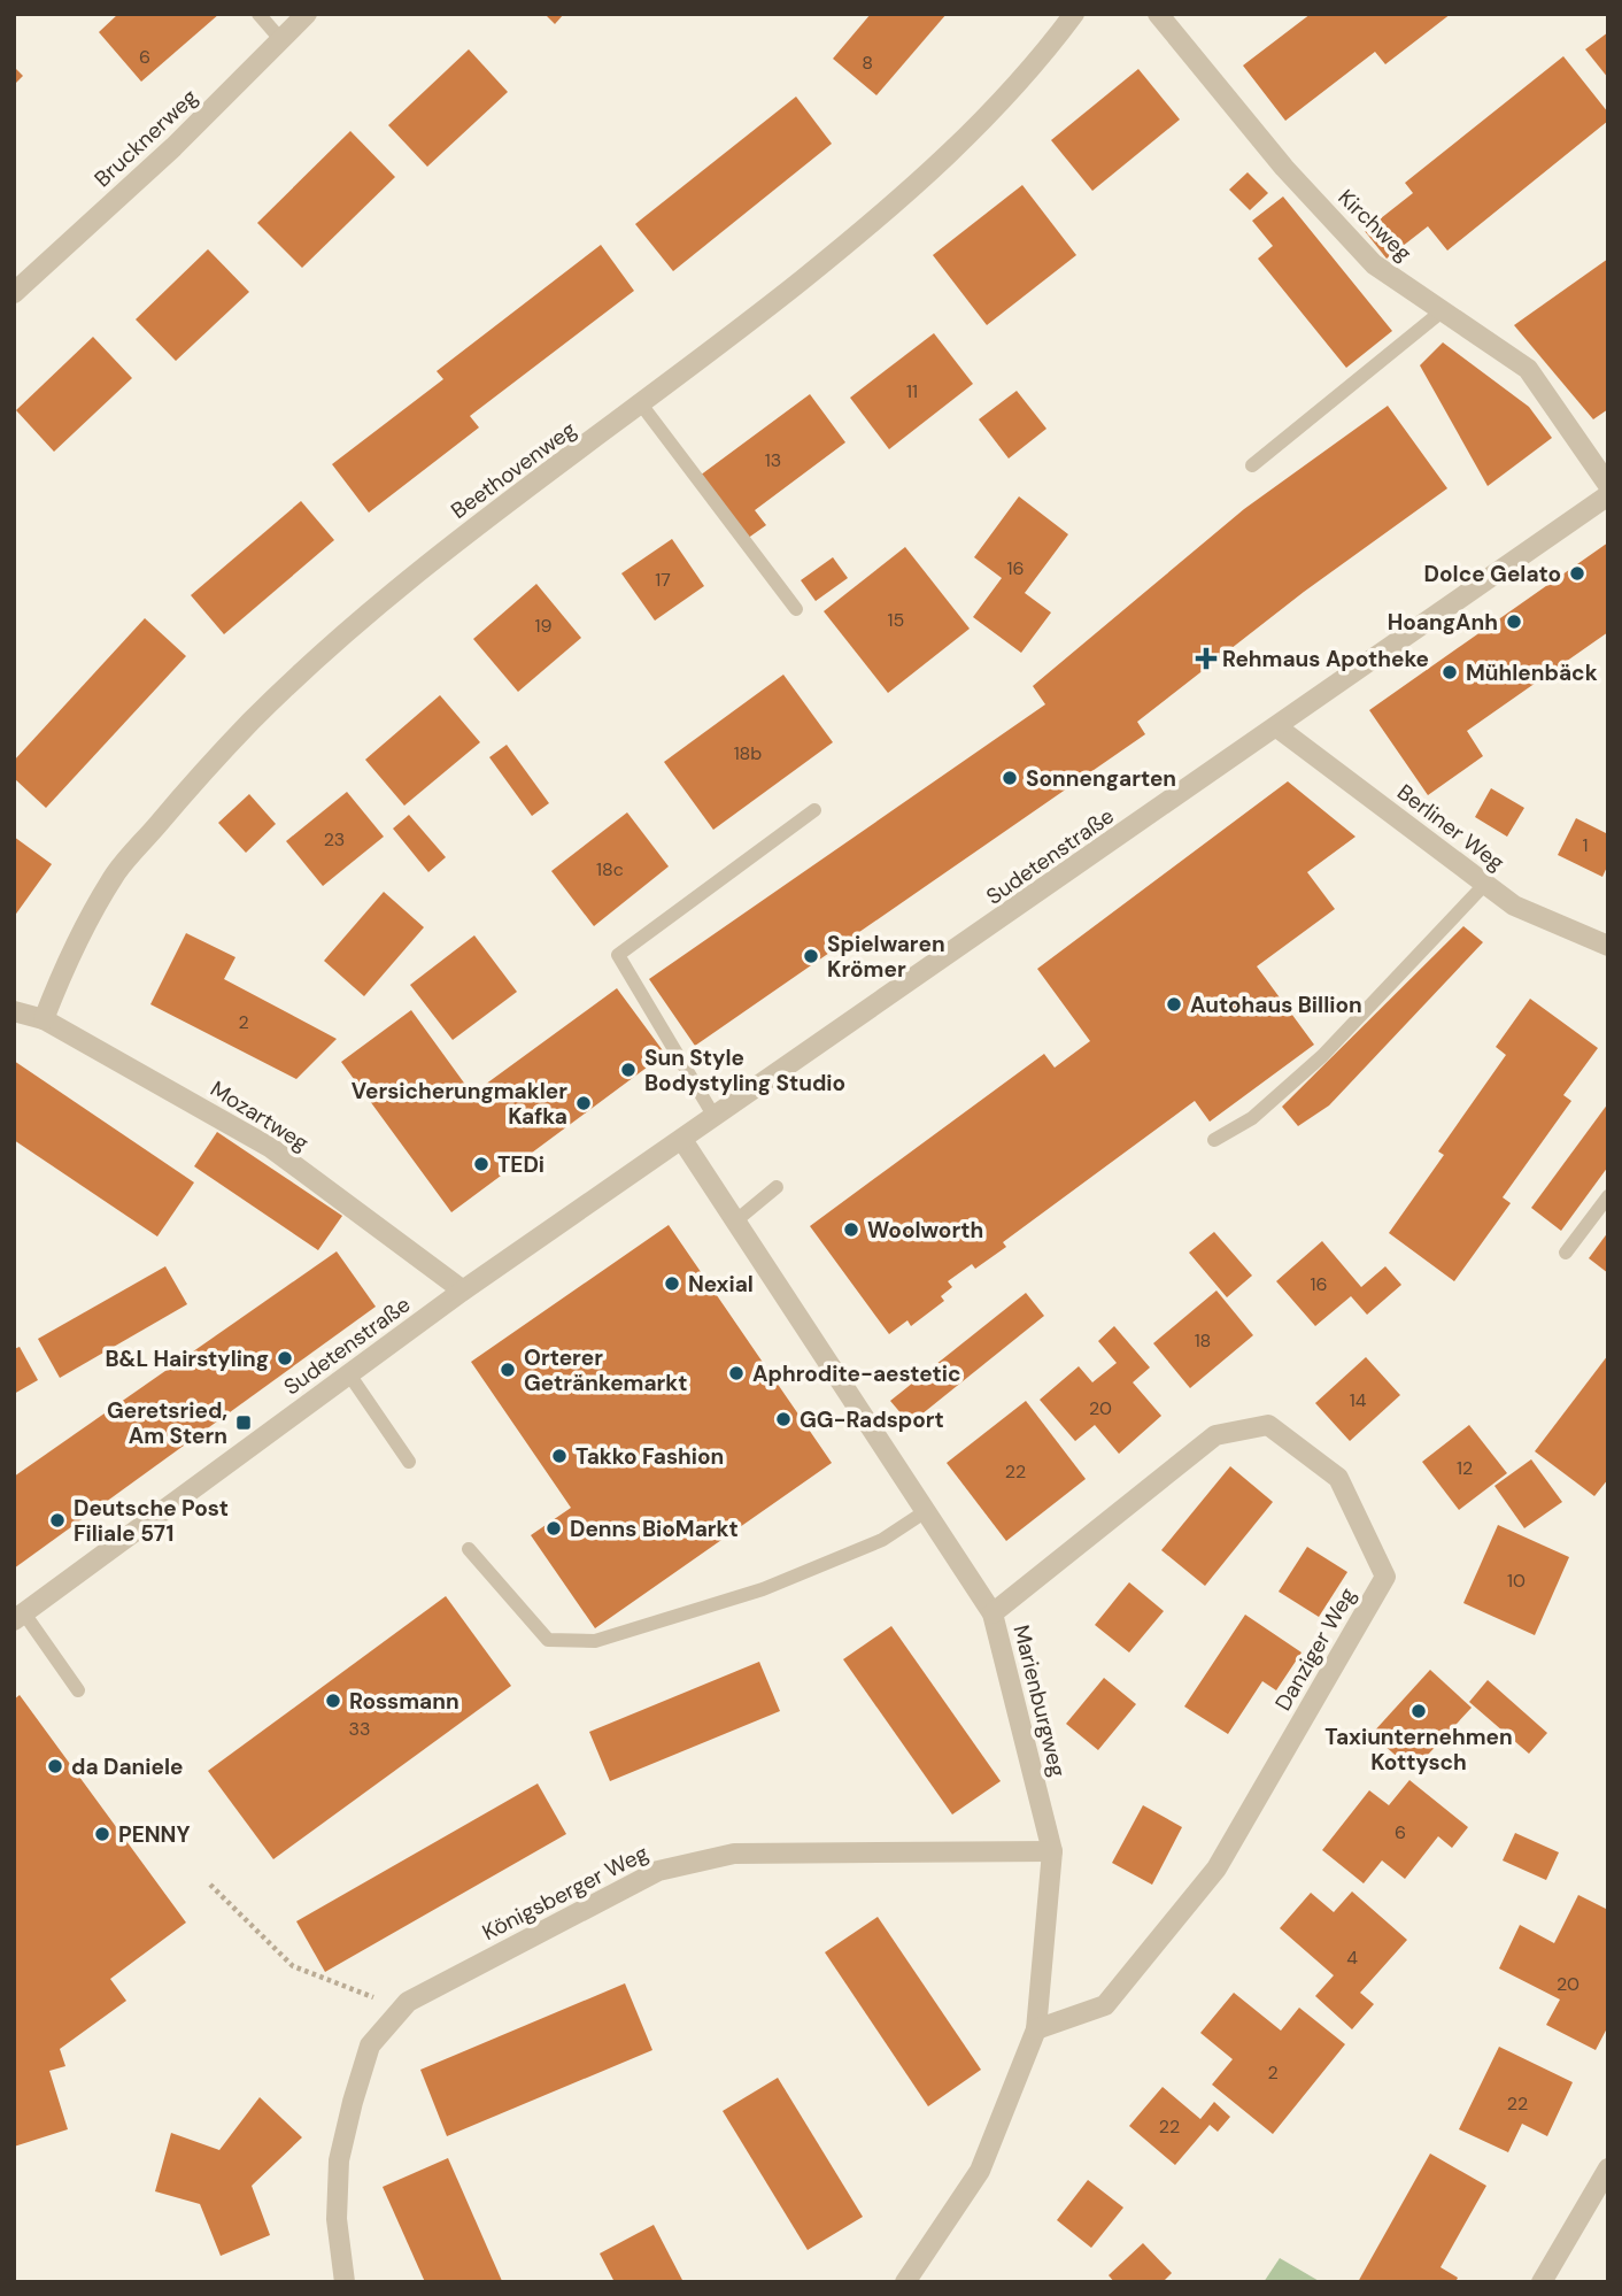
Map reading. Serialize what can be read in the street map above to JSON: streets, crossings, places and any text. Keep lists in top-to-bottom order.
{
  "streets": {
    "street": [
      "Brucknerweg",
      "Kirchweg",
      "Beethovenweg",
      "Berliner Weg",
      "Sudetenstraße",
      "Mozartweg",
      "Danziger Weg",
      "Marienburgweg",
      "Königsberger Weg"
    ]
  },
  "crossings": [
    ["Beethovenweg", "Mozartweg"],
    ["Berliner Weg", "Sudetenstraße"],
    ["Sudetenstraße", "Mozartweg"],
    ["Sudetenstraße", "Marienburgweg"],
    ["Danziger Weg", "Marienburgweg"],
    ["Marienburgweg", "Königsberger Weg"]
  ],
  "places": {
    "other": [
      "Dolce Gelato",
      "HoangAnh",
      "Mühlenbäck",
      "Sonnengarten",
      "Spielwaren Krömer",
      "Autohaus Billion",
      "Sun Style Bodystyling Studio",
      "Versicherungmakler Kafka",
      "TEDi",
      "Woolworth",
      "Nexial",
      "B&L Hairstyling",
      "Orterer Getränkemarkt",
      "Aphrodite-aestetic",
      "GG-Radsport",
      "Takko Fashion",
      "Deutsche Post Filiale 571",
      "Denns BioMarkt",
      "Rossmann",
      "Taxiunternehmen Kottysch",
      "da Daniele",
      "PENNY"
    ],
    "health": ["Rehmaus Apotheke"],
    "transit": ["Geretsried, Am Stern"]
  },
  "house_numbers": [
    "6",
    "8",
    "11",
    "13",
    "16",
    "17",
    "15",
    "19",
    "18b",
    "23",
    "1",
    "18c",
    "2",
    "16",
    "18",
    "14",
    "20",
    "12",
    "22",
    "10",
    "33",
    "6",
    "4",
    "20",
    "2",
    "22",
    "22"
  ]
}
